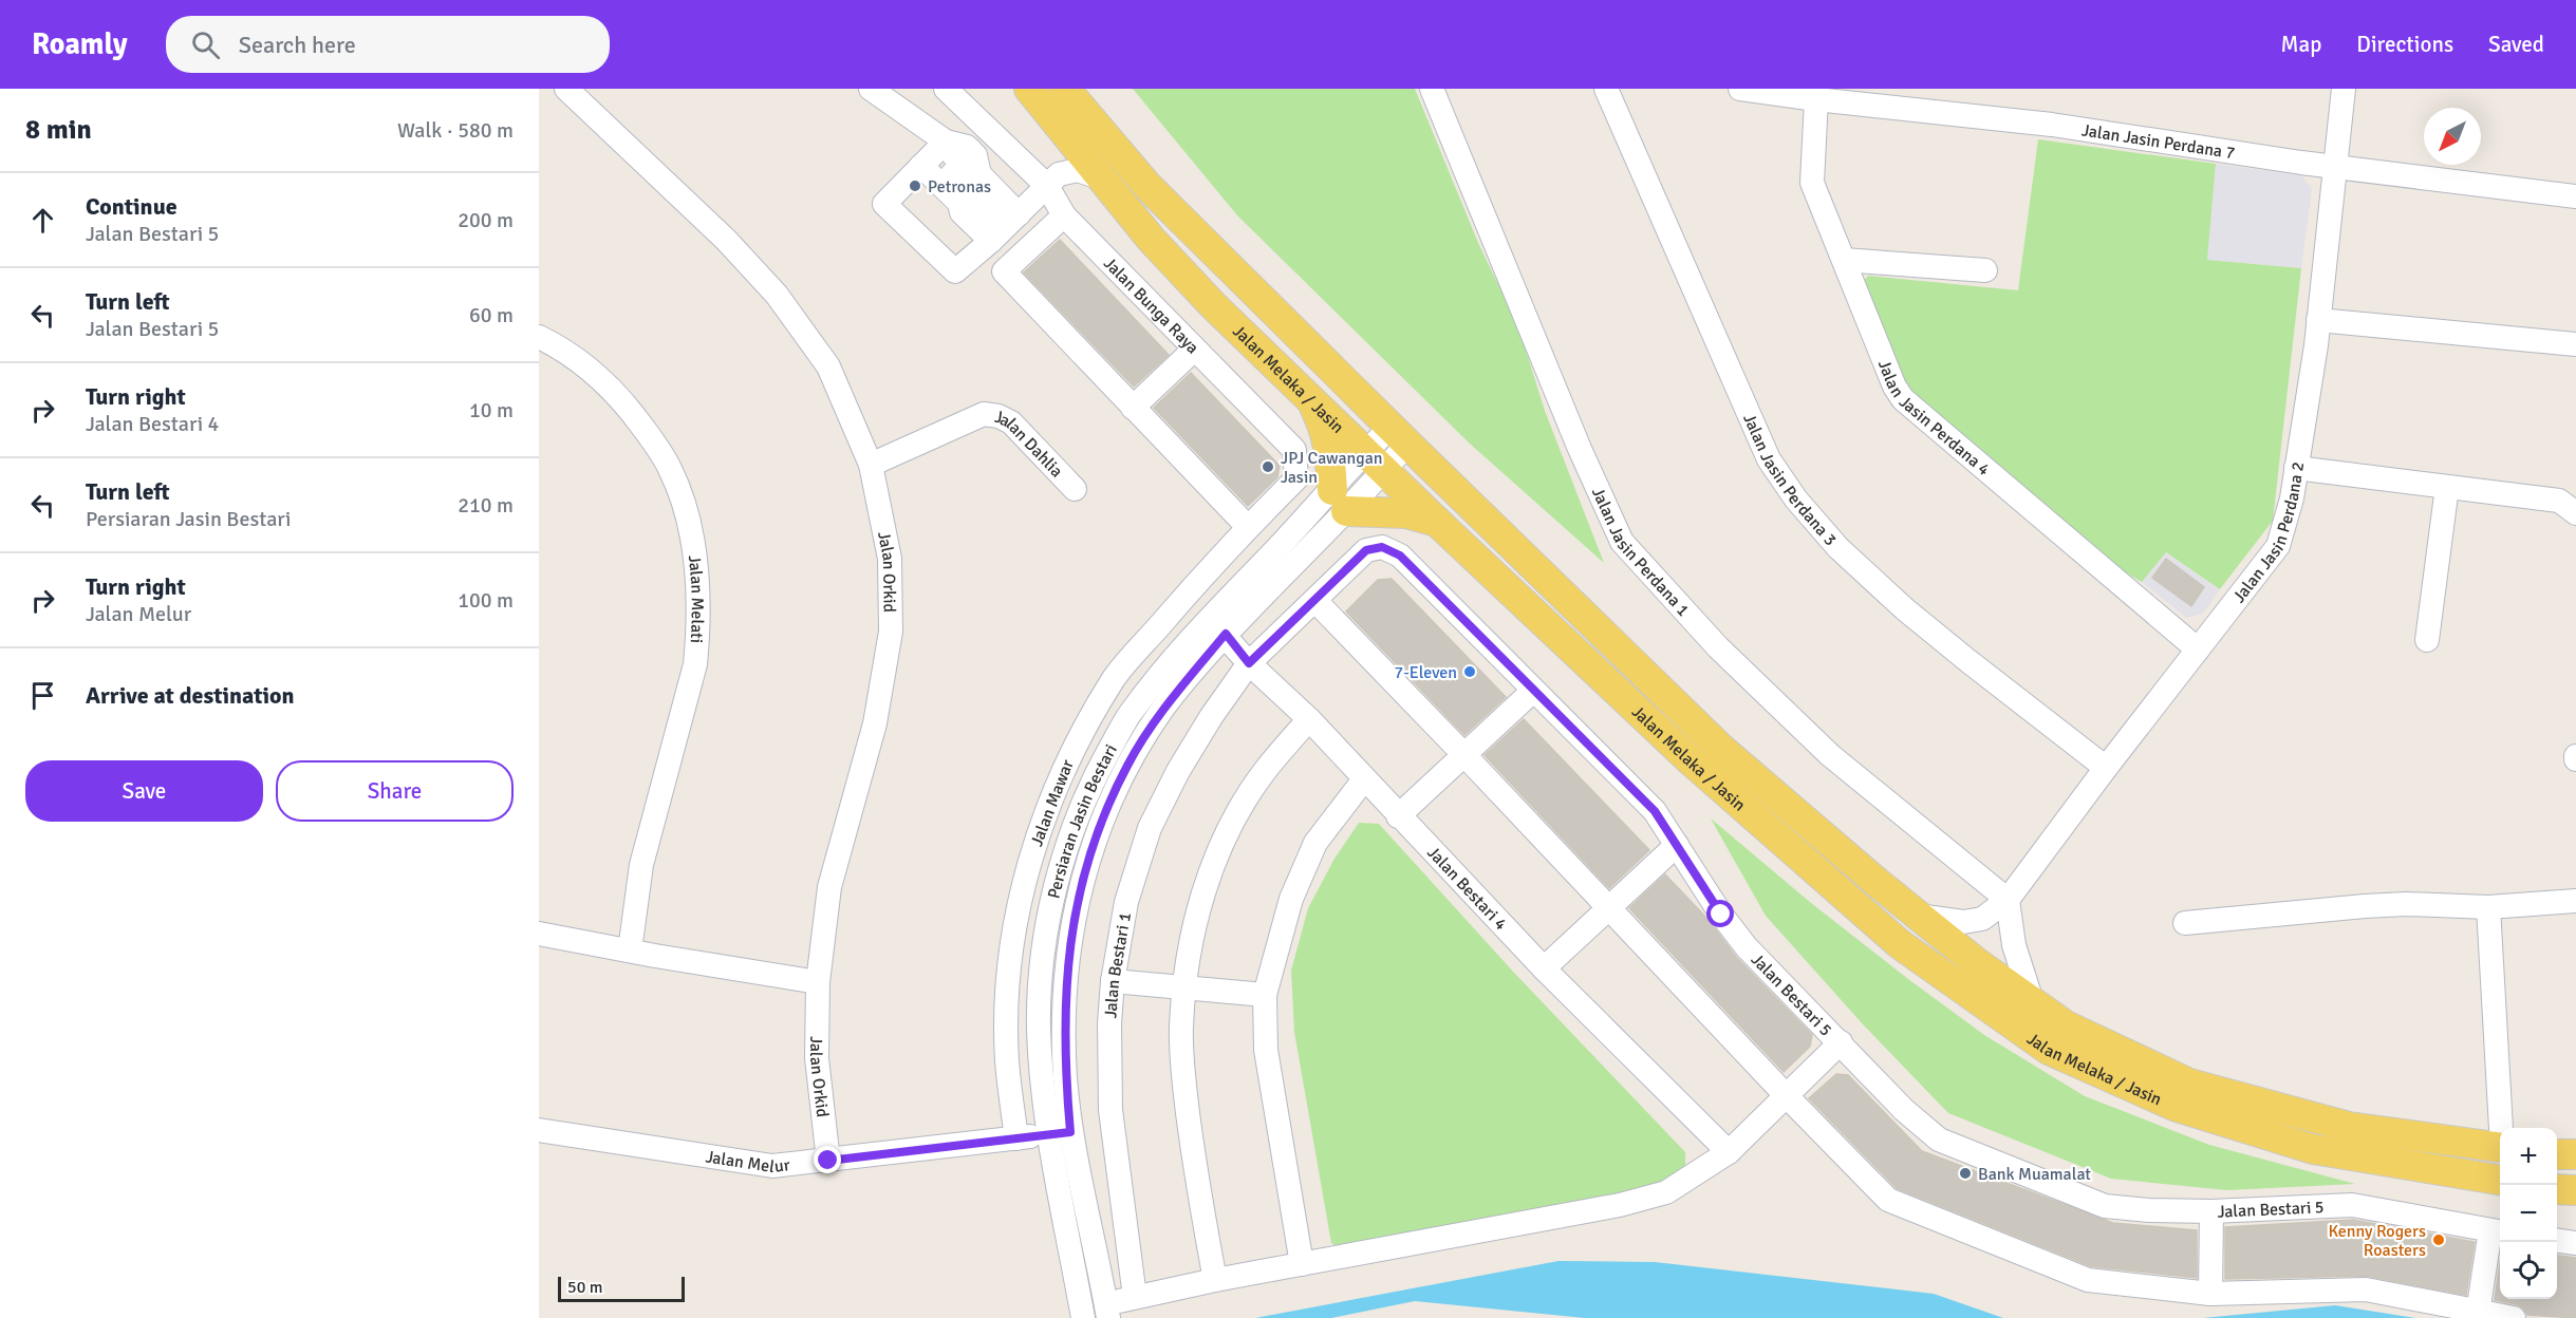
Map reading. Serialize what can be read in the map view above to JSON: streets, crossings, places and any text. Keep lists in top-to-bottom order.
{
  "streets": {
    "main road": ["Jalan Melaka / Jasin"],
    "street": [
      "Jalan Jasin Perdana 7",
      "Jalan Bunga Raya",
      "Jalan Jasin Perdana 4",
      "Jalan Dahlia",
      "Jalan Jasin Perdana 3",
      "Jalan Jasin Perdana 2",
      "Jalan Jasin Perdana 1",
      "Jalan Orkid",
      "Jalan Melati",
      "Jalan Mawar",
      "Persiaran Jasin Bestari",
      "Jalan Bestari 4",
      "Jalan Bestari 1",
      "Jalan Bestari 5",
      "Jalan Melur"
    ]
  },
  "crossings": [
    ["Jalan Jasin Perdana 7", "Jalan Jasin Perdana 4"],
    ["Jalan Jasin Perdana 7", "Jalan Jasin Perdana 2"],
    ["Jalan Bunga Raya", "Jalan Mawar"],
    ["Jalan Melaka / Jasin", "Jalan Jasin Perdana 2"],
    ["Jalan Melaka / Jasin", "Persiaran Jasin Bestari"],
    ["Jalan Jasin Perdana 4", "Jalan Jasin Perdana 2"],
    ["Jalan Dahlia", "Jalan Orkid"],
    ["Jalan Jasin Perdana 3", "Jalan Jasin Perdana 2"],
    ["Jalan Jasin Perdana 2", "Jalan Jasin Perdana 1"],
    ["Jalan Orkid", "Jalan Melur"],
    ["Jalan Mawar", "Jalan Melur"],
    ["Persiaran Jasin Bestari", "Jalan Bestari 4"],
    ["Persiaran Jasin Bestari", "Jalan Melur"],
    ["Jalan Bestari 4", "Jalan Bestari 1"],
    ["Jalan Bestari 4", "Jalan Bestari 5"],
    ["Jalan Bestari 1", "Jalan Bestari 5"]
  ],
  "places": [
    "Petronas",
    "JPJ Cawangan Jasin",
    "7-Eleven",
    "Bank Muamalat",
    "Kenny Rogers Roasters"
  ],
  "scale_bar": "50 m",
  "north": "bottom left",
  "page": {
    "header": "Roamly",
    "search": "Search here",
    "nav": ["Map", "Directions", "Saved"],
    "heading": ["8 min", "Walk · 580 m"],
    "list": [
      ["Continue", "Jalan Bestari 5", "200 m"],
      ["Turn left", "Jalan Bestari 5", "60 m"],
      ["Turn right", "Jalan Bestari 4", "10 m"],
      ["Turn left", "Persiaran Jasin Bestari", "210 m"],
      ["Turn right", "Jalan Melur", "100 m"],
      "Arrive at destination"
    ],
    "buttons": ["Save", "Share"],
    "map_buttons": ["+", "−"],
    "scale": "50 m"
  }
}
